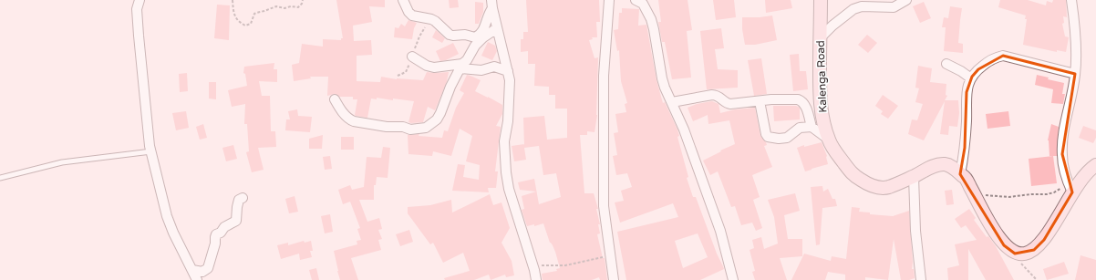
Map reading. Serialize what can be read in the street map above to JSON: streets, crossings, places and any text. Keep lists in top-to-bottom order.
{
  "streets": {
    "main road": ["Kalenga Road"]
  }
}
